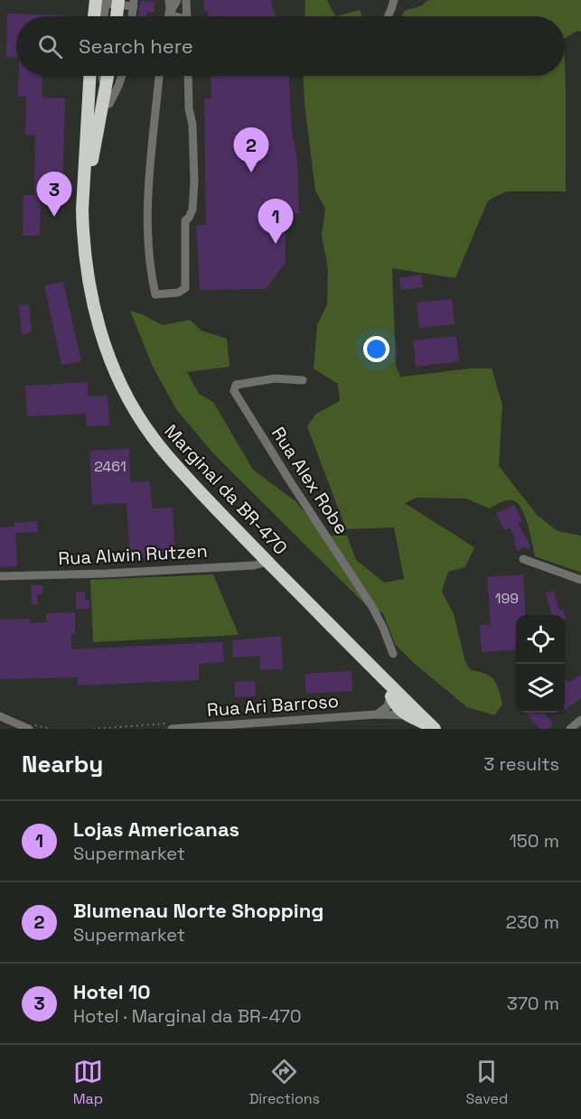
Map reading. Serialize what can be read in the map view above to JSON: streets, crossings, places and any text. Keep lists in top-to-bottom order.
{
  "streets": {
    "highway": ["Marginal da BR-470"],
    "street": ["Rua Alex Robe", "Rua Alwin Rutzen", "Rua Ari Barroso"]
  },
  "crossings": [
    ["Marginal da BR-470", "Rua Alwin Rutzen"]
  ],
  "house_numbers": ["2461", "199"],
  "page": {
    "search": "Search here",
    "pins": ["2", "3", "1"],
    "heading": ["Nearby", "3 results"],
    "list": [
      {
        "mark": "1",
        "name": "Lojas Americanas",
        "note": "Supermarket",
        "value": "150 m"
      },
      {
        "mark": "2",
        "name": "Blumenau Norte Shopping",
        "note": "Supermarket",
        "value": "230 m"
      },
      {
        "mark": "3",
        "name": "Hotel 10",
        "note": "Hotel · Marginal da BR-470",
        "value": "370 m"
      }
    ],
    "nav": ["Map", "Directions", "Saved"]
  }
}
